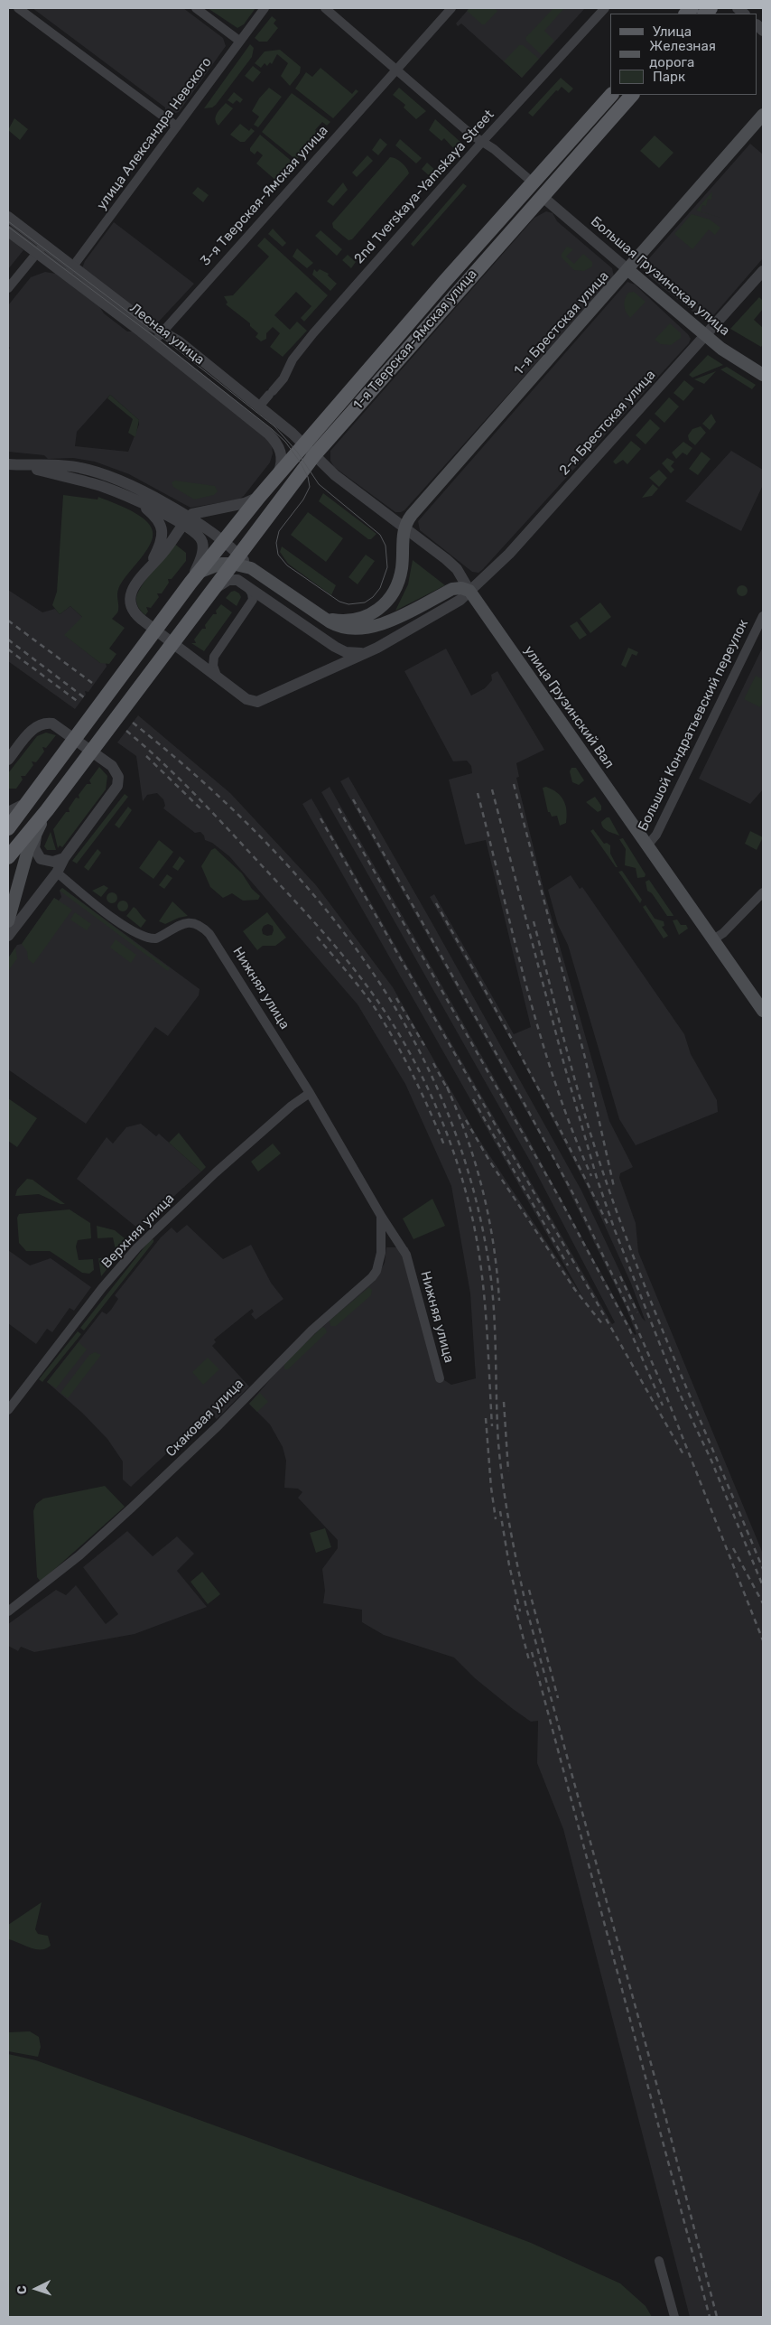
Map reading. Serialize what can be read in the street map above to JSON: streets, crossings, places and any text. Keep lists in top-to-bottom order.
{
  "streets": {
    "main road": [
      "Большая Грузинская улица",
      "1-я Брестская улица",
      "1-я Тверская-Ямская улица",
      "улица Грузинский Вал"
    ],
    "street": [
      "улица Александра Невского",
      "2nd Tverskaya-Yamskaya Street",
      "3-я Тверская-Ямская улица",
      "Лесная улица",
      "2-я Брестская улица",
      "Большой Кондратьевский переулок",
      "Нижняя улица",
      "Верхняя улица",
      "Скаковая улица"
    ]
  },
  "crossings": [
    ["улица Александра Невского", "Лесная улица"],
    ["2nd Tverskaya-Yamskaya Street", "Лесная улица"],
    ["3-я Тверская-Ямская улица", "Лесная улица"],
    ["Большая Грузинская улица", "1-я Брестская улица"],
    ["Большая Грузинская улица", "1-я Тверская-Ямская улица"],
    ["Большая Грузинская улица", "2-я Брестская улица"],
    ["1-я Брестская улица", "улица Грузинский Вал"],
    ["Лесная улица", "1-я Тверская-Ямская улица"],
    ["Лесная улица", "улица Грузинский Вал"],
    ["1-я Тверская-Ямская улица", "улица Грузинский Вал"],
    ["2-я Брестская улица", "улица Грузинский Вал"],
    ["улица Грузинский Вал", "Большой Кондратьевский переулок"],
    ["Нижняя улица", "Верхняя улица"],
    ["Нижняя улица", "Скаковая улица"]
  ],
  "legend": ["Улица", "Железная дорога", "Парк"],
  "north": "left"
}
